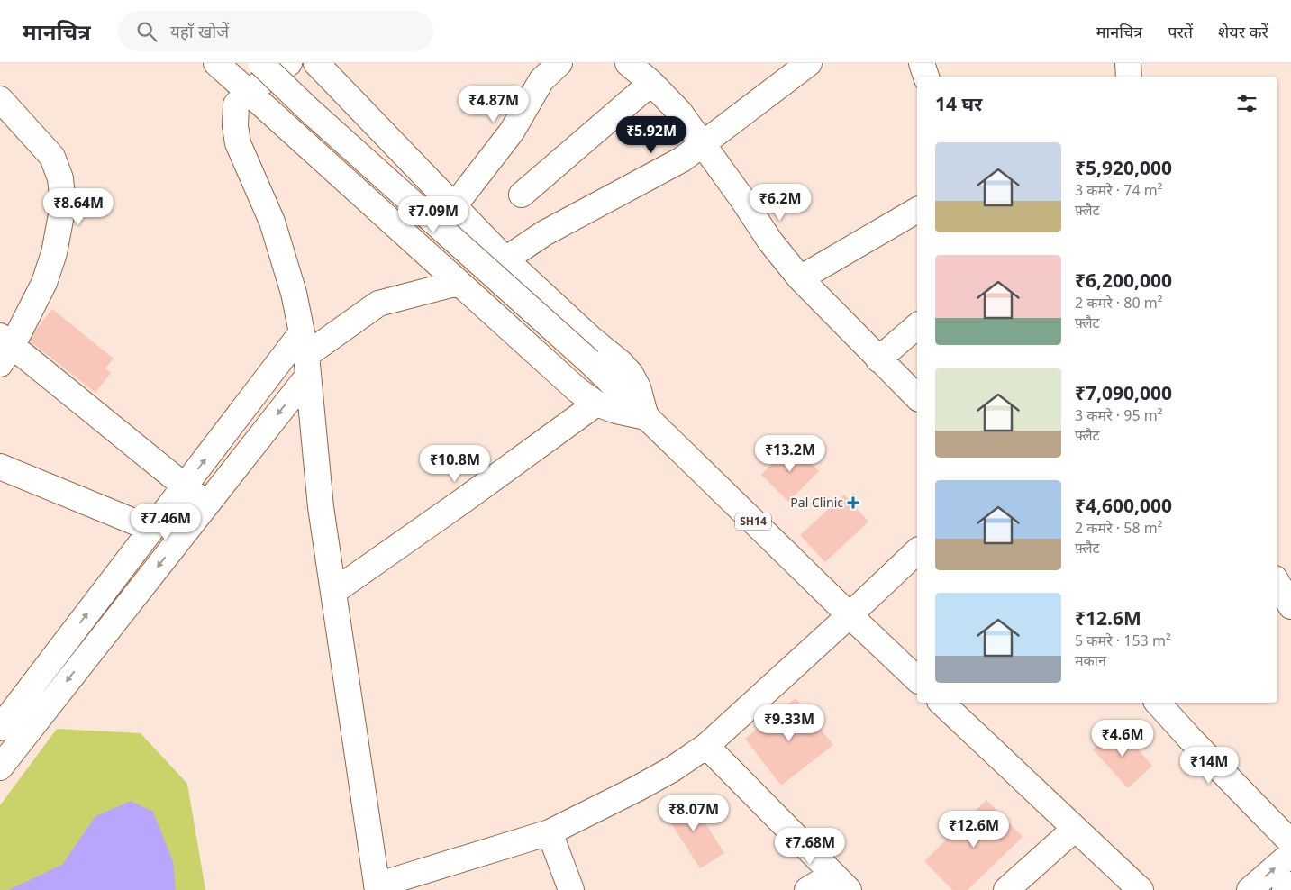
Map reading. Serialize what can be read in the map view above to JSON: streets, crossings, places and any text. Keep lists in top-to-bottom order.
{
  "streets": {
    "street": ["SH14"]
  },
  "places": {
    "health": ["Pal Clinic"]
  },
  "page": {
    "header": "मानचित्र",
    "search": "यहाँ खोजें",
    "nav": ["मानचित्र", "परतें", "शेयर करें"],
    "heading": "14 घर",
    "price": [
      "₹4.87M",
      "₹5.92M",
      "₹6.2M",
      "₹8.64M",
      "₹7.09M",
      "₹13.2M",
      "₹10.8M",
      "₹7.46M",
      "₹9.33M",
      "₹4.6M",
      "₹14M",
      "₹8.07M",
      "₹12.6M",
      "₹7.68M"
    ],
    "list": [
      {
        "name": "₹5,920,000",
        "note": "3 कमरे · 74 m² · फ़्लैट"
      },
      {
        "name": "₹6,200,000",
        "note": "2 कमरे · 80 m² · फ़्लैट"
      },
      {
        "name": "₹7,090,000",
        "note": "3 कमरे · 95 m² · फ़्लैट"
      },
      {
        "name": "₹4,600,000",
        "note": "2 कमरे · 58 m² · फ़्लैट"
      },
      {
        "name": "₹12.6M",
        "note": "5 कमरे · 153 m² · मकान"
      }
    ]
  }
}
